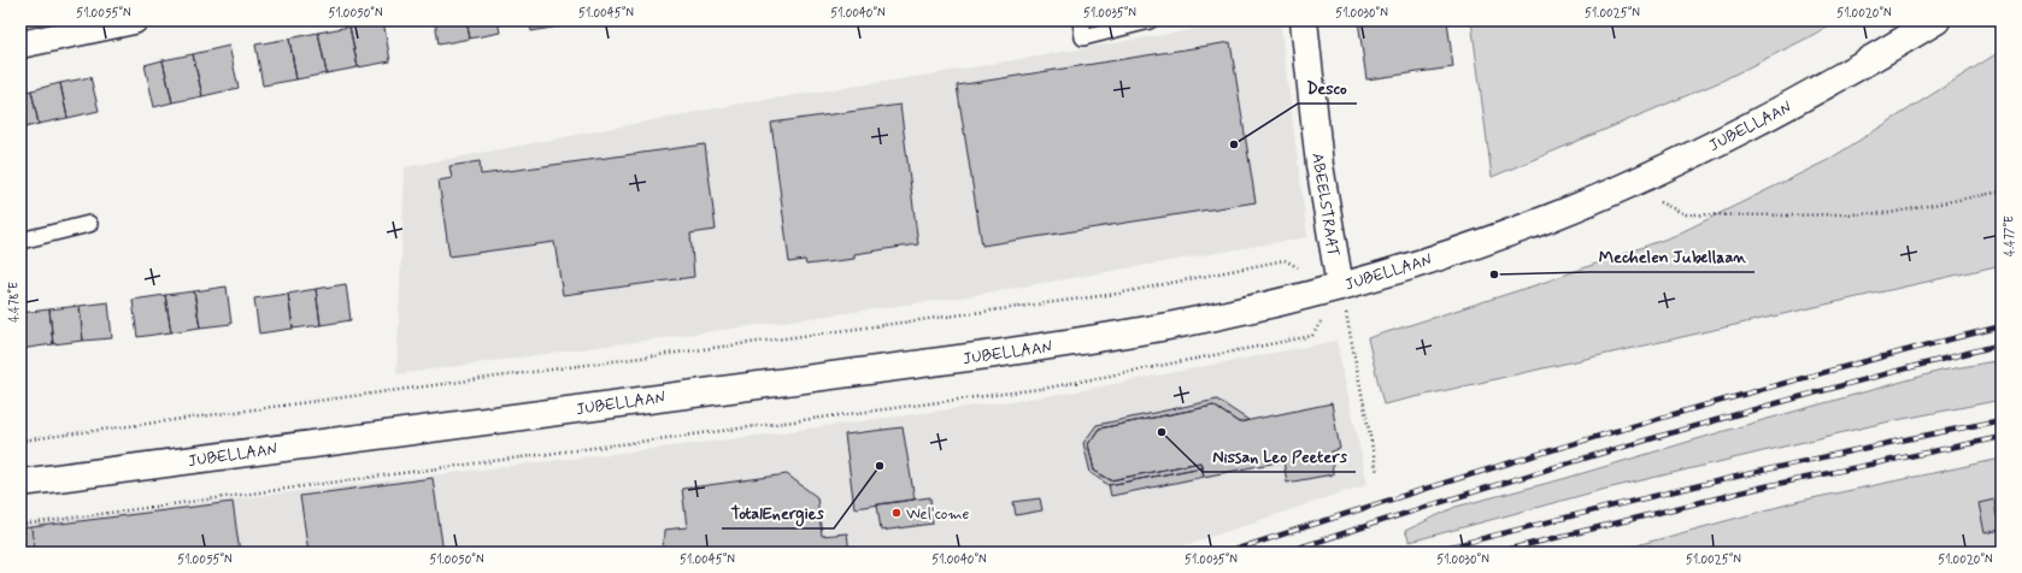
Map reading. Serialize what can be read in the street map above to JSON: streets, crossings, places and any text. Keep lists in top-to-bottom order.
{
  "streets": {
    "main road": ["JUBELLAAN", "ABEELSTRAAT"]
  },
  "crossings": [
    ["JUBELLAAN", "ABEELSTRAAT"]
  ],
  "places": [
    "Desco",
    "Mechelen Jubellaan",
    "Nissan Leo Peeters",
    "TotalEnergies",
    "Wel'come"
  ],
  "coordinates": [
    "51.0055°N",
    "51.0050°N",
    "51.0045°N",
    "51.0040°N",
    "51.0035°N",
    "51.0030°N",
    "51.0025°N",
    "51.0020°N",
    "4.477°E",
    "4.478°E"
  ]
}
